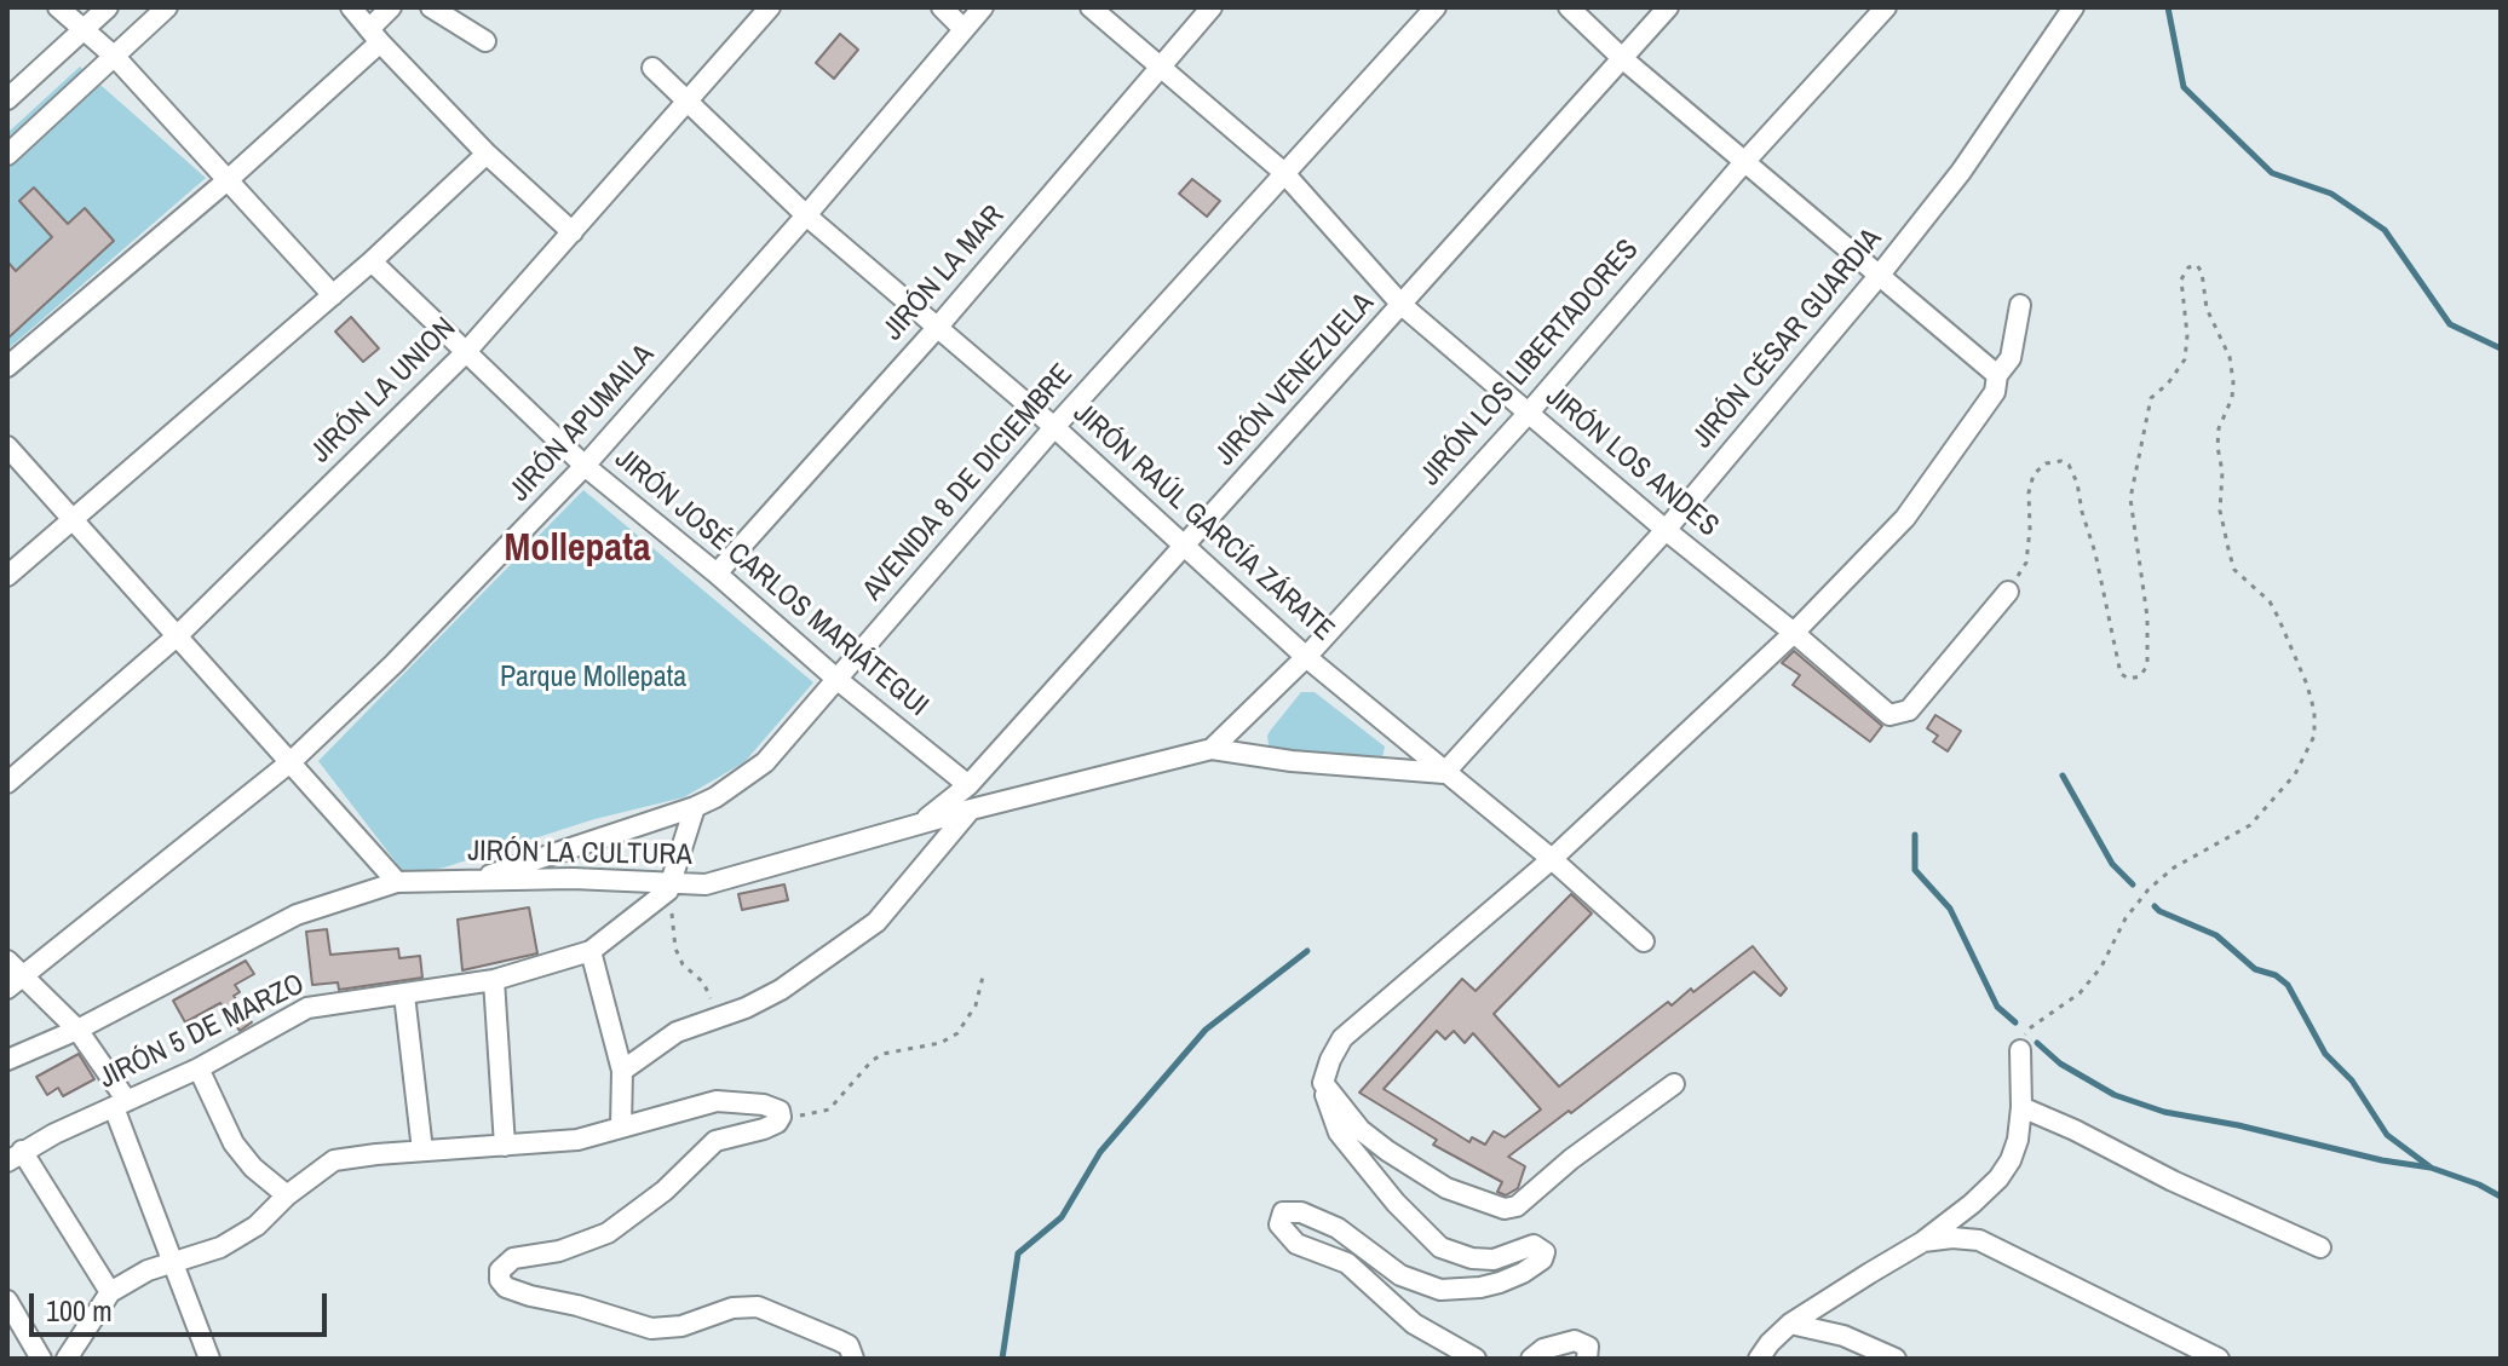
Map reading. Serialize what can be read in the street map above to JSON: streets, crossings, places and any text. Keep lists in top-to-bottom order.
{
  "streets": {
    "street": [
      "JIRÓN LA MAR",
      "JIRÓN CÉSAR GUARDIA",
      "JIRÓN LOS LIBERTADORES",
      "JIRÓN VENEZUELA",
      "JIRÓN LA UNION",
      "JIRÓN APUMAILA",
      "JIRÓN LOS ANDES",
      "AVENIDA 8 DE DICIEMBRE",
      "JIRÓN RAÚL GARCÍA ZÁRATE",
      "JIRÓN JOSÉ CARLOS MARIÁTEGUI",
      "JIRÓN LA CULTURA",
      "JIRÓN 5 DE MARZO"
    ]
  },
  "crossings": [
    ["JIRÓN LA MAR", "JIRÓN LOS ANDES"],
    ["JIRÓN LA MAR", "JIRÓN RAÚL GARCÍA ZÁRATE"],
    ["JIRÓN LA MAR", "JIRÓN JOSÉ CARLOS MARIÁTEGUI"],
    ["JIRÓN CÉSAR GUARDIA", "JIRÓN LOS ANDES"],
    ["JIRÓN CÉSAR GUARDIA", "JIRÓN RAÚL GARCÍA ZÁRATE"],
    ["JIRÓN LOS LIBERTADORES", "JIRÓN LOS ANDES"],
    ["JIRÓN LOS LIBERTADORES", "JIRÓN RAÚL GARCÍA ZÁRATE"],
    ["JIRÓN LOS LIBERTADORES", "JIRÓN LA CULTURA"],
    ["JIRÓN VENEZUELA", "JIRÓN LOS ANDES"],
    ["JIRÓN VENEZUELA", "JIRÓN RAÚL GARCÍA ZÁRATE"],
    ["JIRÓN VENEZUELA", "JIRÓN JOSÉ CARLOS MARIÁTEGUI"],
    ["JIRÓN VENEZUELA", "JIRÓN LA CULTURA"],
    ["JIRÓN LA UNION", "JIRÓN RAÚL GARCÍA ZÁRATE"],
    ["JIRÓN LA UNION", "JIRÓN JOSÉ CARLOS MARIÁTEGUI"],
    ["JIRÓN APUMAILA", "JIRÓN RAÚL GARCÍA ZÁRATE"],
    ["JIRÓN APUMAILA", "JIRÓN JOSÉ CARLOS MARIÁTEGUI"],
    ["JIRÓN LOS ANDES", "AVENIDA 8 DE DICIEMBRE"],
    ["AVENIDA 8 DE DICIEMBRE", "JIRÓN RAÚL GARCÍA ZÁRATE"],
    ["AVENIDA 8 DE DICIEMBRE", "JIRÓN JOSÉ CARLOS MARIÁTEGUI"],
    ["AVENIDA 8 DE DICIEMBRE", "JIRÓN LA CULTURA"],
    ["JIRÓN LA CULTURA", "JIRÓN 5 DE MARZO"]
  ],
  "districts": ["Mollepata"],
  "parks": ["Parque Mollepata"],
  "scale_bar": "100 m"
}
